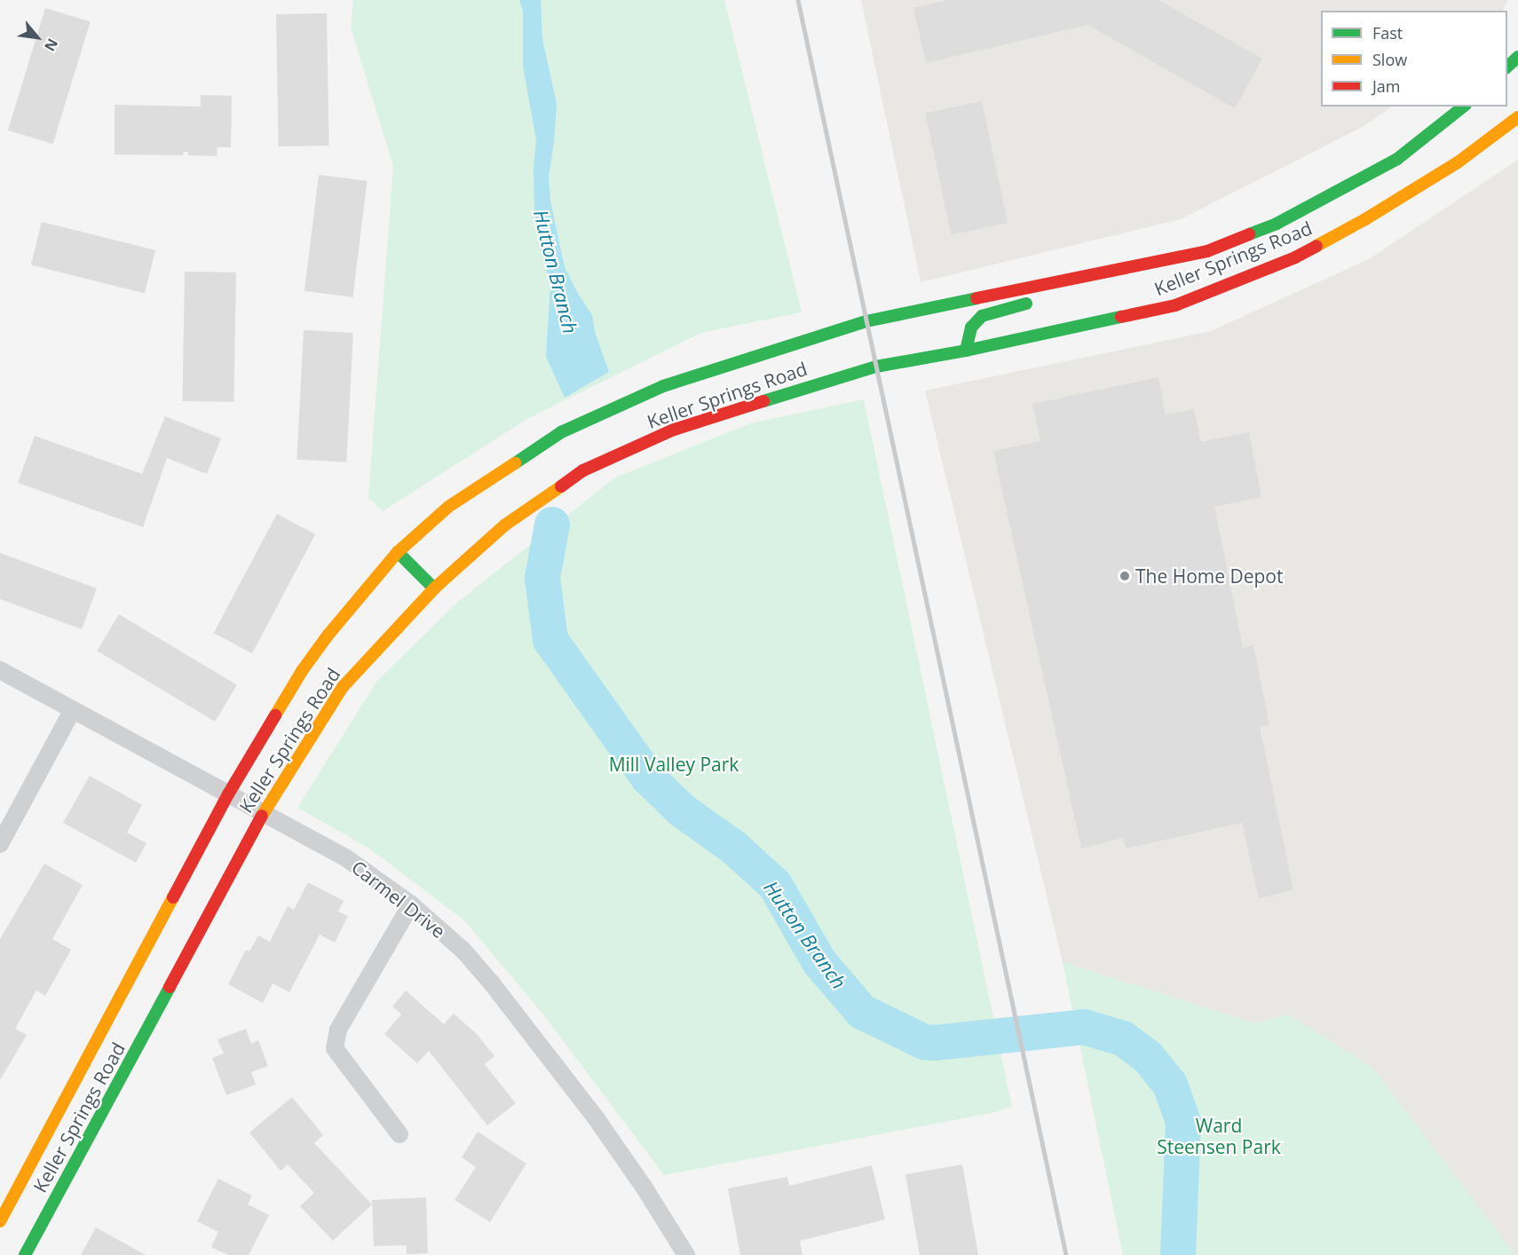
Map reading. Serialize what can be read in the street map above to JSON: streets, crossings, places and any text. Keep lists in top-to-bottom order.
{
  "streets": {
    "main road": ["Keller Springs Road"],
    "street": ["Carmel Drive"]
  },
  "crossings": [
    ["Keller Springs Road", "Carmel Drive"]
  ],
  "water": ["Hutton Branch"],
  "parks": ["Mill Valley Park", "Ward Steensen Park"],
  "places": ["The Home Depot"],
  "legend": ["Fast", "Slow", "Jam"],
  "north": "bottom right"
}
